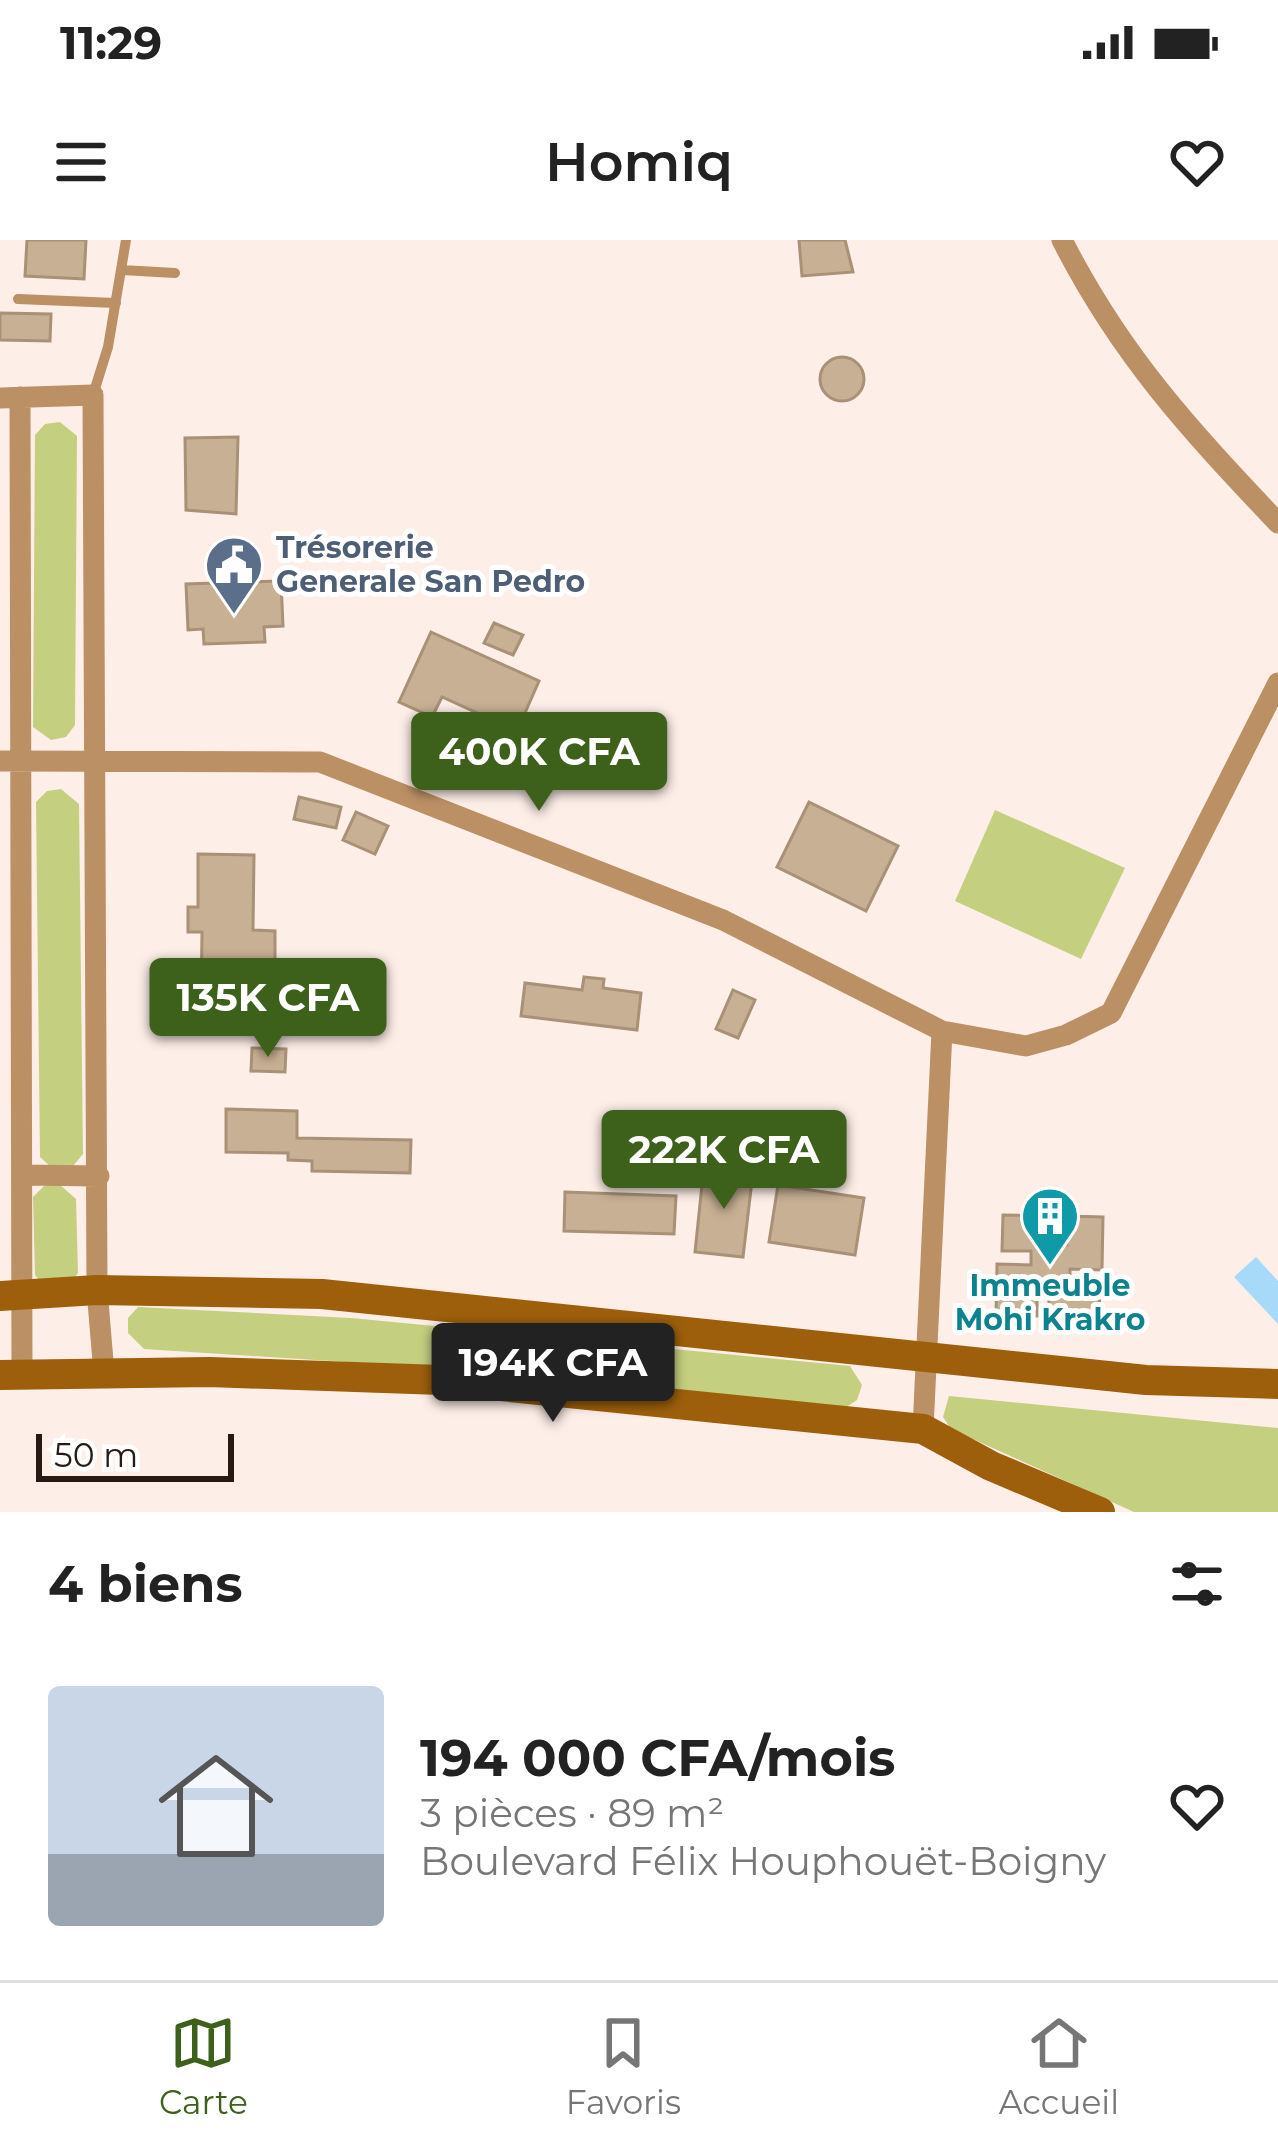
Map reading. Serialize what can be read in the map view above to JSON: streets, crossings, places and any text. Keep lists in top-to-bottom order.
{
  "places": {
    "public building": ["Trésorerie Generale San Pedro"],
    "building": ["Immeuble Mohi Krakro"]
  },
  "scale_bar": "50 m",
  "page": {
    "status": "11:29",
    "header": "Homiq",
    "price": [
      "400K CFA",
      "135K CFA",
      "222K CFA",
      "194K CFA"
    ],
    "scale": "50 m",
    "heading": "4 biens",
    "list": [
      {
        "name": "194 000 CFA/mois",
        "note": "3 pièces · 89 m² · Boulevard Félix Houphouët-Boigny"
      }
    ],
    "tabs": ["Carte", "Favoris", "Accueil"]
  }
}
